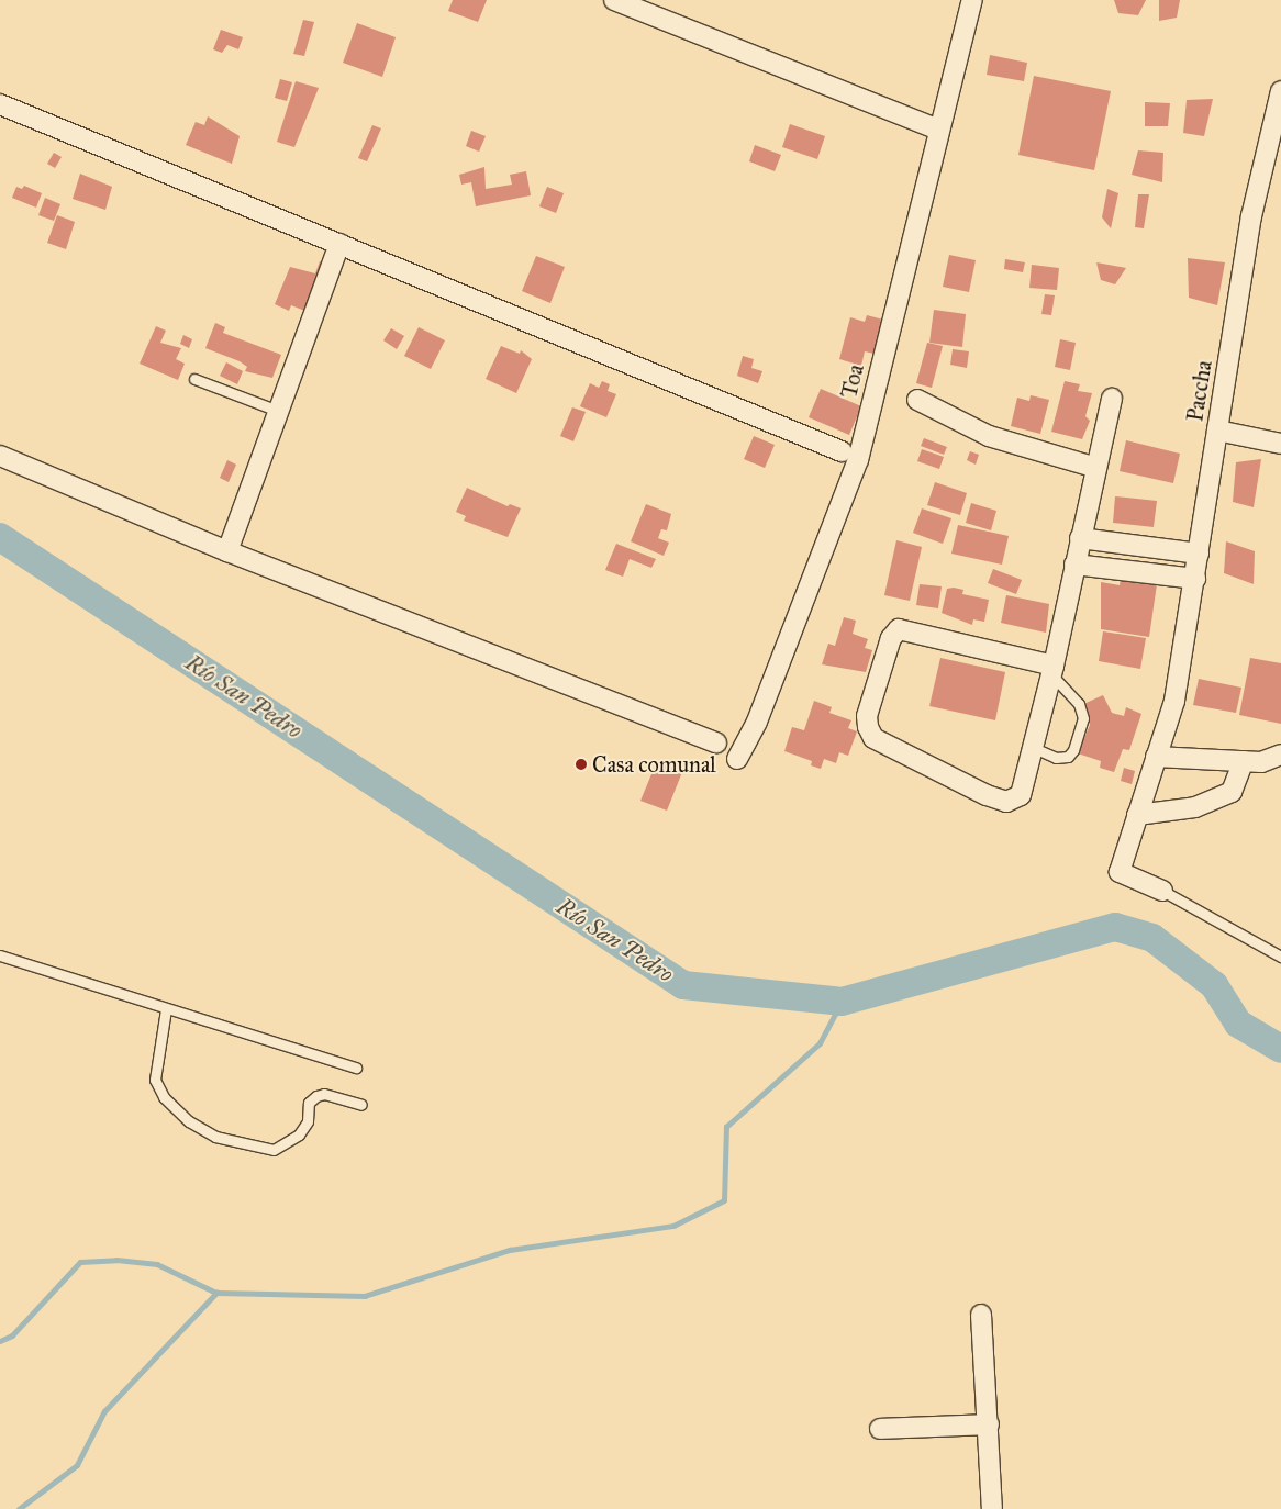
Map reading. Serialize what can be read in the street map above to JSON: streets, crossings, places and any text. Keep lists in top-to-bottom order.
{
  "streets": {
    "street": ["Toa", "Paccha"]
  },
  "water": ["Río San Pedro"],
  "places": ["Casa comunal"]
}
